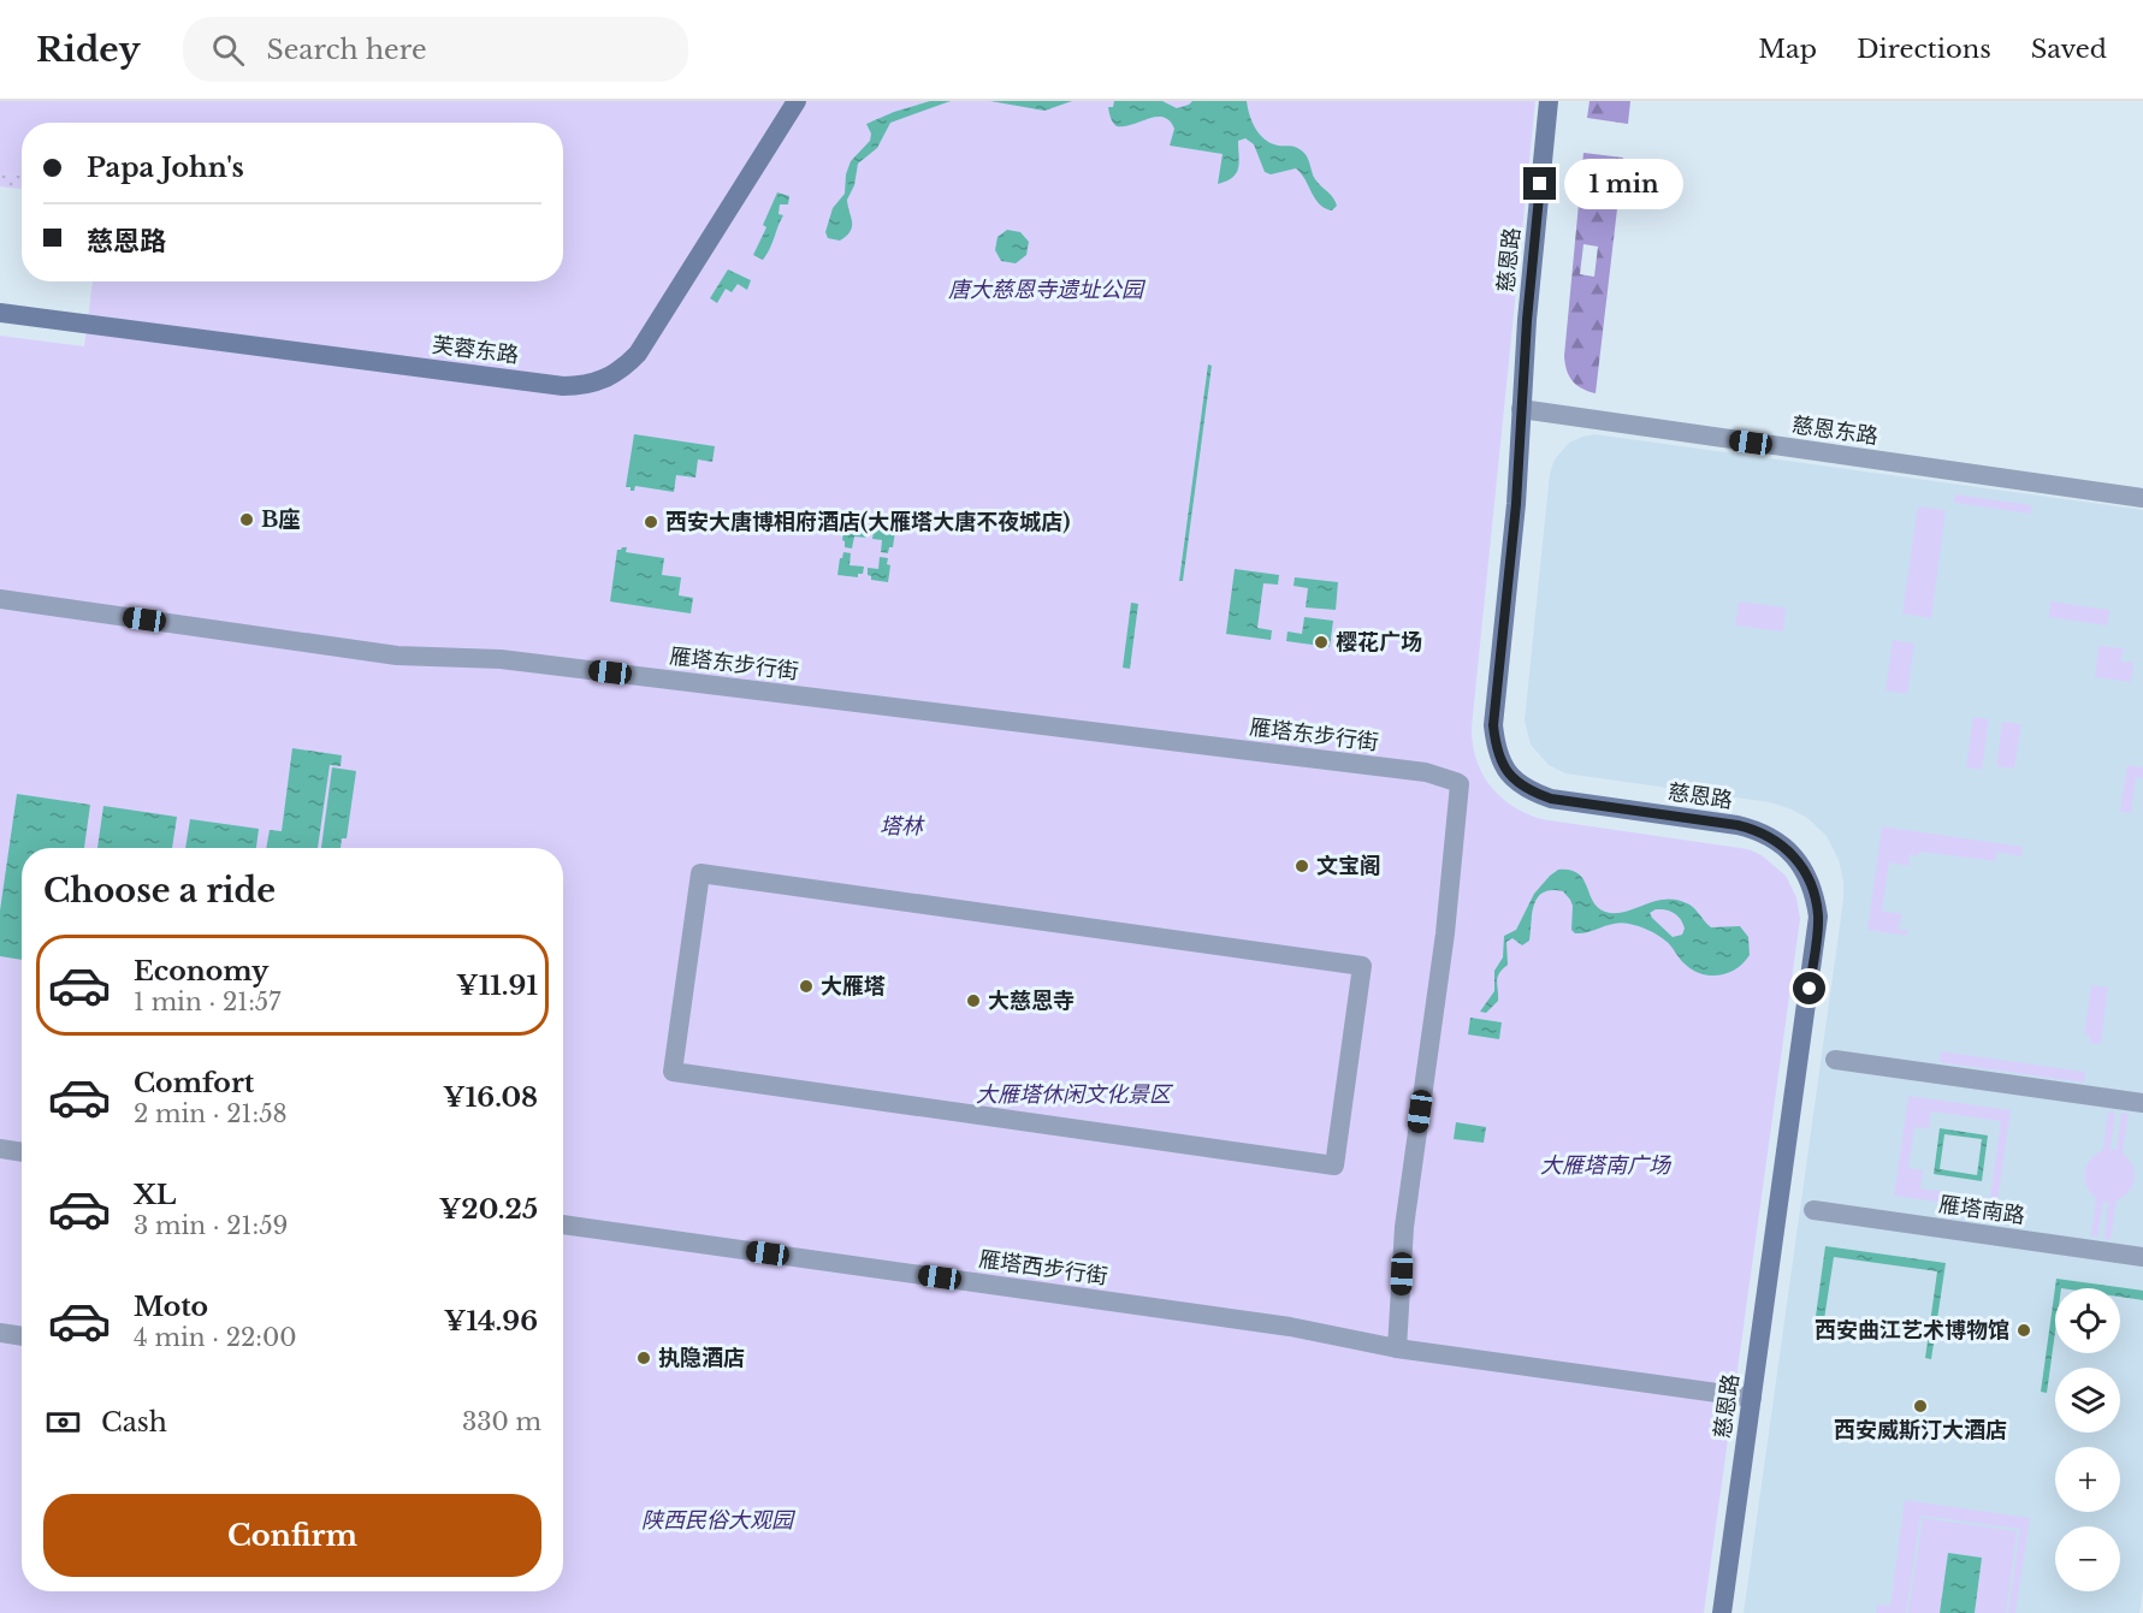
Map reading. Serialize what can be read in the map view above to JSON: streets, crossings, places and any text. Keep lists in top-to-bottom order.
{
  "streets": {
    "main road": ["慈恩路", "芙蓉东路"],
    "street": [
      "慈恩东路",
      "雁塔东步行街",
      "雁塔南路",
      "雁塔西步行街"
    ]
  },
  "crossings": [
    ["慈恩路", "慈恩东路"],
    ["慈恩路", "雁塔西步行街"],
    ["雁塔东步行街", "雁塔西步行街"]
  ],
  "parks": [
    "唐大慈恩寺遗址公园",
    "塔林",
    "大雁塔休闲文化景区",
    "大雁塔南广场",
    "陕西民俗大观园"
  ],
  "places": [
    "B座",
    "西安大唐博相府酒店(大雁塔大唐不夜城店)",
    "樱花广场",
    "文宝阁",
    "大雁塔",
    "大慈恩寺",
    "西安曲江艺术博物馆",
    "执隐酒店",
    "西安威斯汀大酒店"
  ],
  "page": {
    "header": "Ridey",
    "search": "Search here",
    "nav": ["Map", "Directions", "Saved"],
    "banner": ["Papa John's", "慈恩路"],
    "bubble": "1 min",
    "heading": "Choose a ride",
    "list": [
      {
        "name": "Economy",
        "note": "1 min · 21:57",
        "value": "¥11.91"
      },
      {
        "name": "Comfort",
        "note": "2 min · 21:58",
        "value": "¥16.08"
      },
      {
        "name": "XL",
        "note": "3 min · 21:59",
        "value": "¥20.25"
      },
      {
        "name": "Moto",
        "note": "4 min · 22:00",
        "value": "¥14.96"
      }
    ],
    "map_buttons": ["+", "−"],
    "pay": ["Cash", "330 m"],
    "buttons": "Confirm"
  }
}
